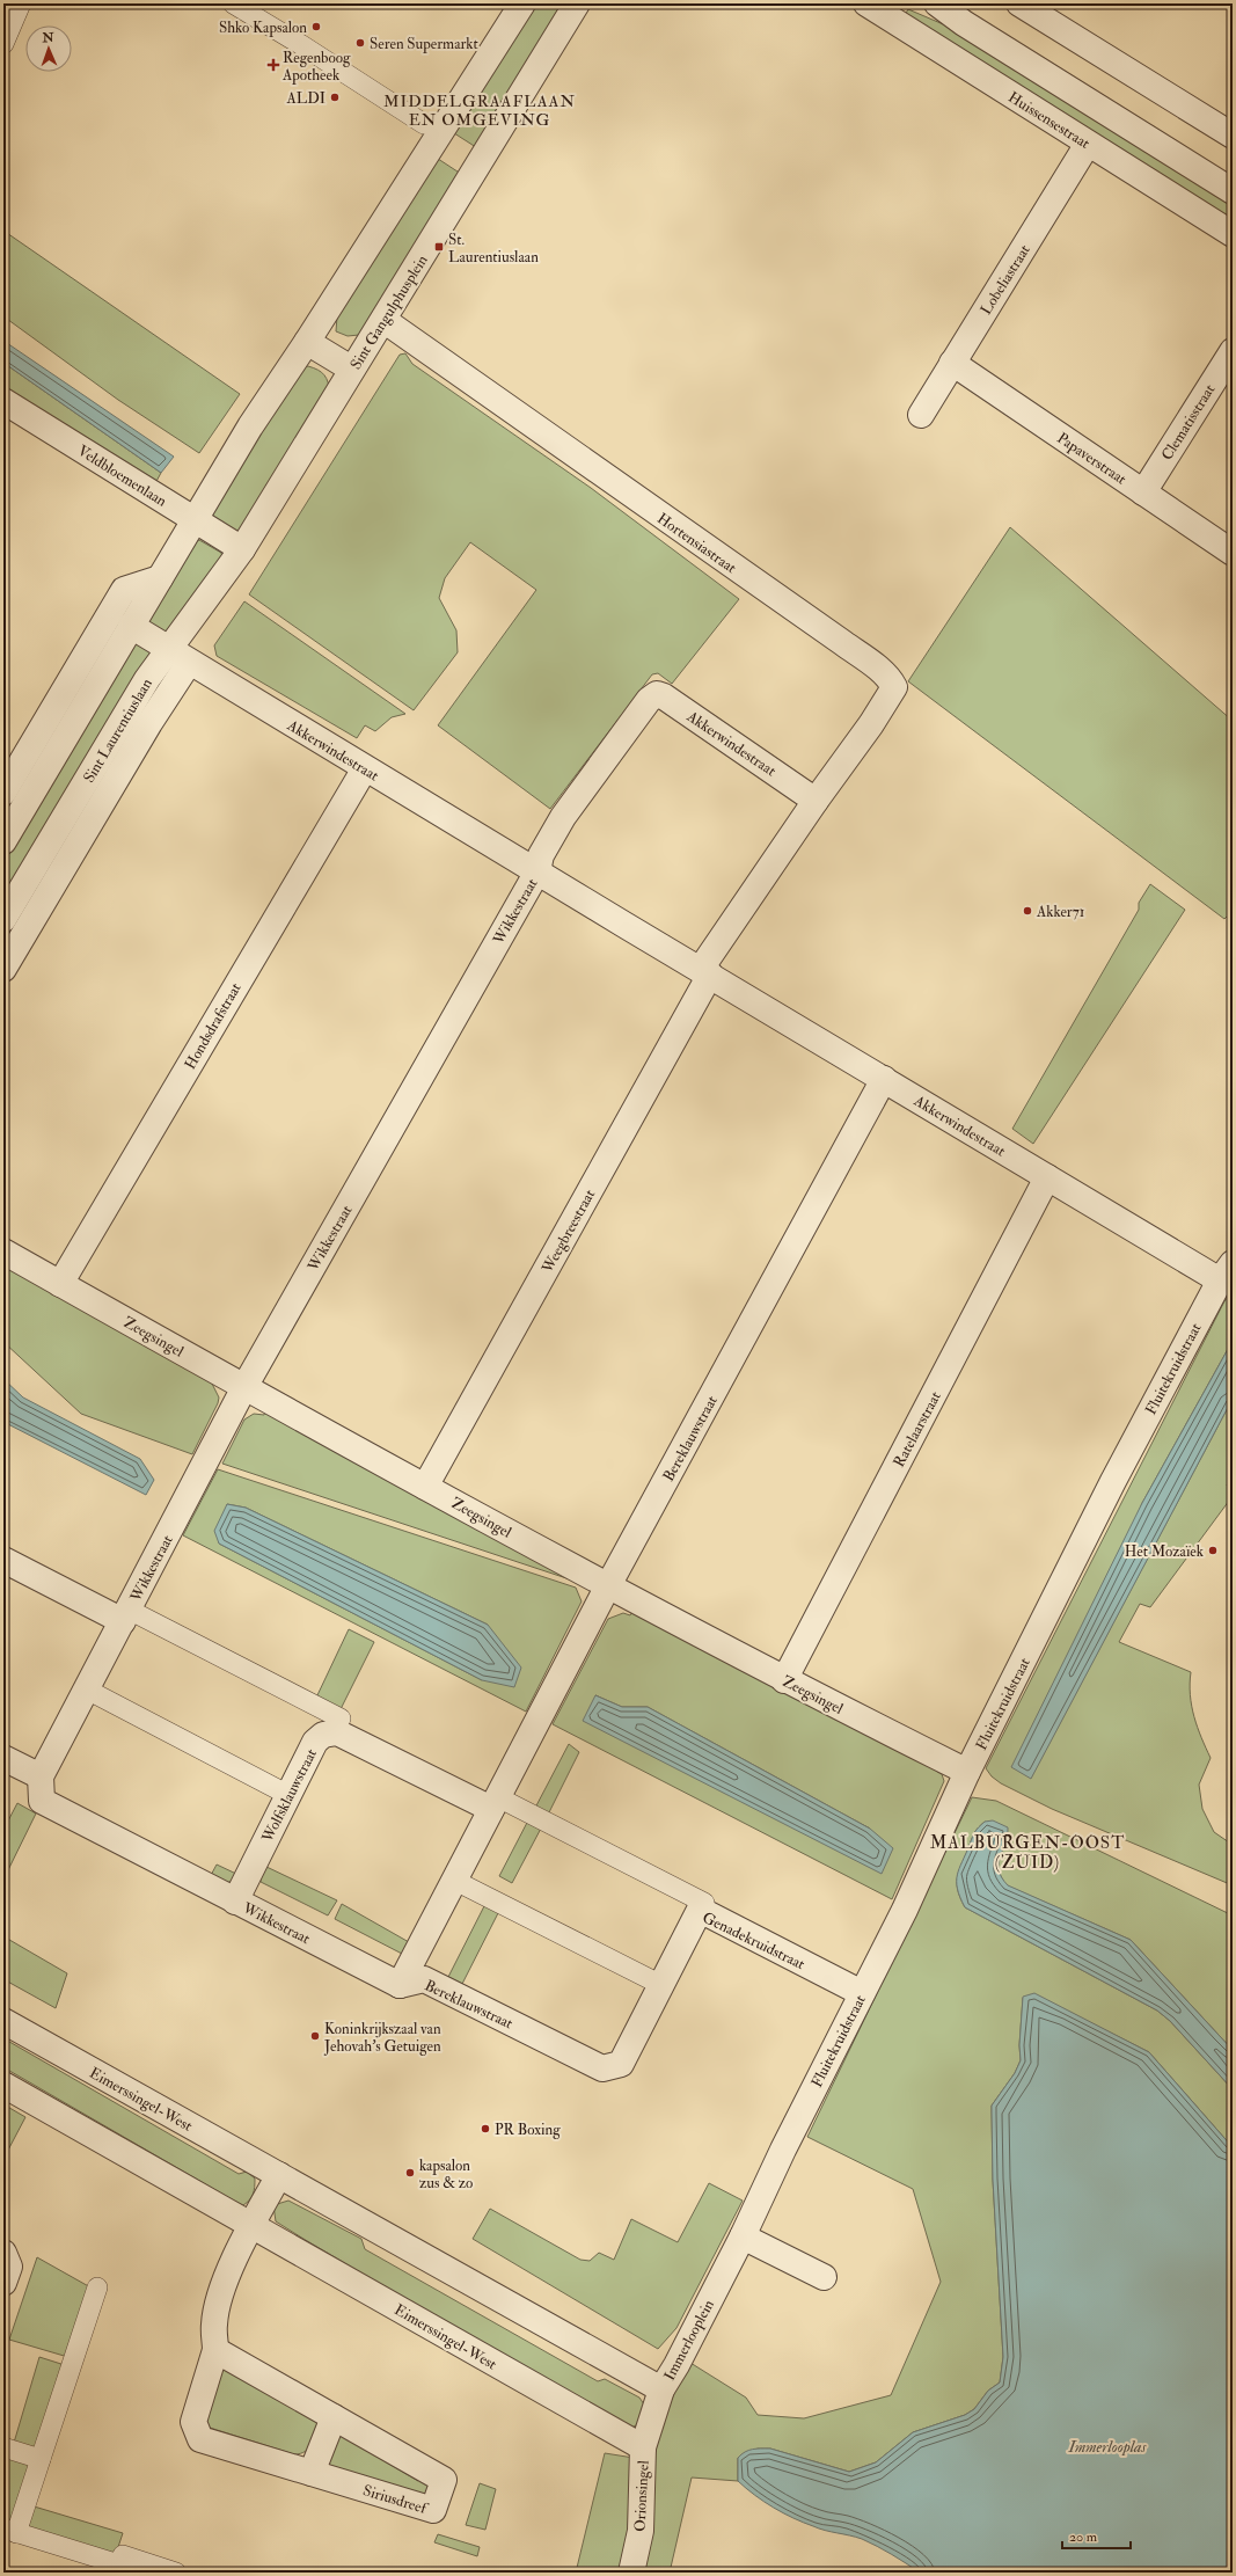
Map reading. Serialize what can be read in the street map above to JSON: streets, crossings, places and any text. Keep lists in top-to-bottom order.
{
  "streets": {
    "street": [
      "Huissensestraat",
      "Lobeliastraat",
      "Sint Gangulphusplein",
      "Clematisstraat",
      "Papaverstraat",
      "Veldbloemenlaan",
      "Hortensiastraat",
      "Sint Laurentiuslaan",
      "Akkerwindestraat",
      "Wikkestraat",
      "Hondsdrafstraat",
      "Weegbreestraat",
      "Zeegsingel",
      "Fluitekruidstraat",
      "Ratelaarstraat",
      "Bereklauwstraat",
      "Wolfsklauwstraat",
      "Genadekruidstraat",
      "Eimerssingel-West",
      "Immerlooplein",
      "Orionsingel",
      "Siriusdreef"
    ]
  },
  "crossings": [
    ["Huissensestraat", "Lobeliastraat"],
    ["Lobeliastraat", "Papaverstraat"],
    ["Sint Gangulphusplein", "Veldbloemenlaan"],
    ["Sint Gangulphusplein", "Hortensiastraat"],
    ["Sint Gangulphusplein", "Sint Laurentiuslaan"],
    ["Clematisstraat", "Papaverstraat"],
    ["Veldbloemenlaan", "Sint Laurentiuslaan"],
    ["Hortensiastraat", "Akkerwindestraat"],
    ["Sint Laurentiuslaan", "Akkerwindestraat"],
    ["Akkerwindestraat", "Wikkestraat"],
    ["Akkerwindestraat", "Hondsdrafstraat"],
    ["Akkerwindestraat", "Weegbreestraat"],
    ["Akkerwindestraat", "Fluitekruidstraat"],
    ["Akkerwindestraat", "Ratelaarstraat"],
    ["Akkerwindestraat", "Bereklauwstraat"],
    ["Wikkestraat", "Zeegsingel"],
    ["Wikkestraat", "Bereklauwstraat"],
    ["Wikkestraat", "Wolfsklauwstraat"],
    ["Hondsdrafstraat", "Zeegsingel"],
    ["Weegbreestraat", "Zeegsingel"],
    ["Zeegsingel", "Fluitekruidstraat"],
    ["Zeegsingel", "Ratelaarstraat"],
    ["Zeegsingel", "Bereklauwstraat"],
    ["Fluitekruidstraat", "Genadekruidstraat"],
    ["Fluitekruidstraat", "Immerlooplein"],
    ["Bereklauwstraat", "Wolfsklauwstraat"],
    ["Bereklauwstraat", "Genadekruidstraat"],
    ["Eimerssingel-West", "Immerlooplein"],
    ["Eimerssingel-West", "Orionsingel"],
    ["Eimerssingel-West", "Siriusdreef"],
    ["Immerlooplein", "Orionsingel"]
  ],
  "districts": ["MIDDELGRAAFLAAN EN OMGEVING", "MALBURGEN-OOST (ZUID)"],
  "water": ["Immerlooplas"],
  "places": {
    "other": [
      "Shko Kapsalon",
      "Seren Supermarkt",
      "ALDI",
      "Akker71",
      "Het Mozaïek",
      "Koninkrijkszaal van Jehovah's Getuigen",
      "PR Boxing",
      "kapsalon zus & zo"
    ],
    "health": ["Regenboog Apotheek"],
    "transit": ["St. Laurentiuslaan"]
  },
  "scale_bar": "20 m",
  "north": "top"
}
